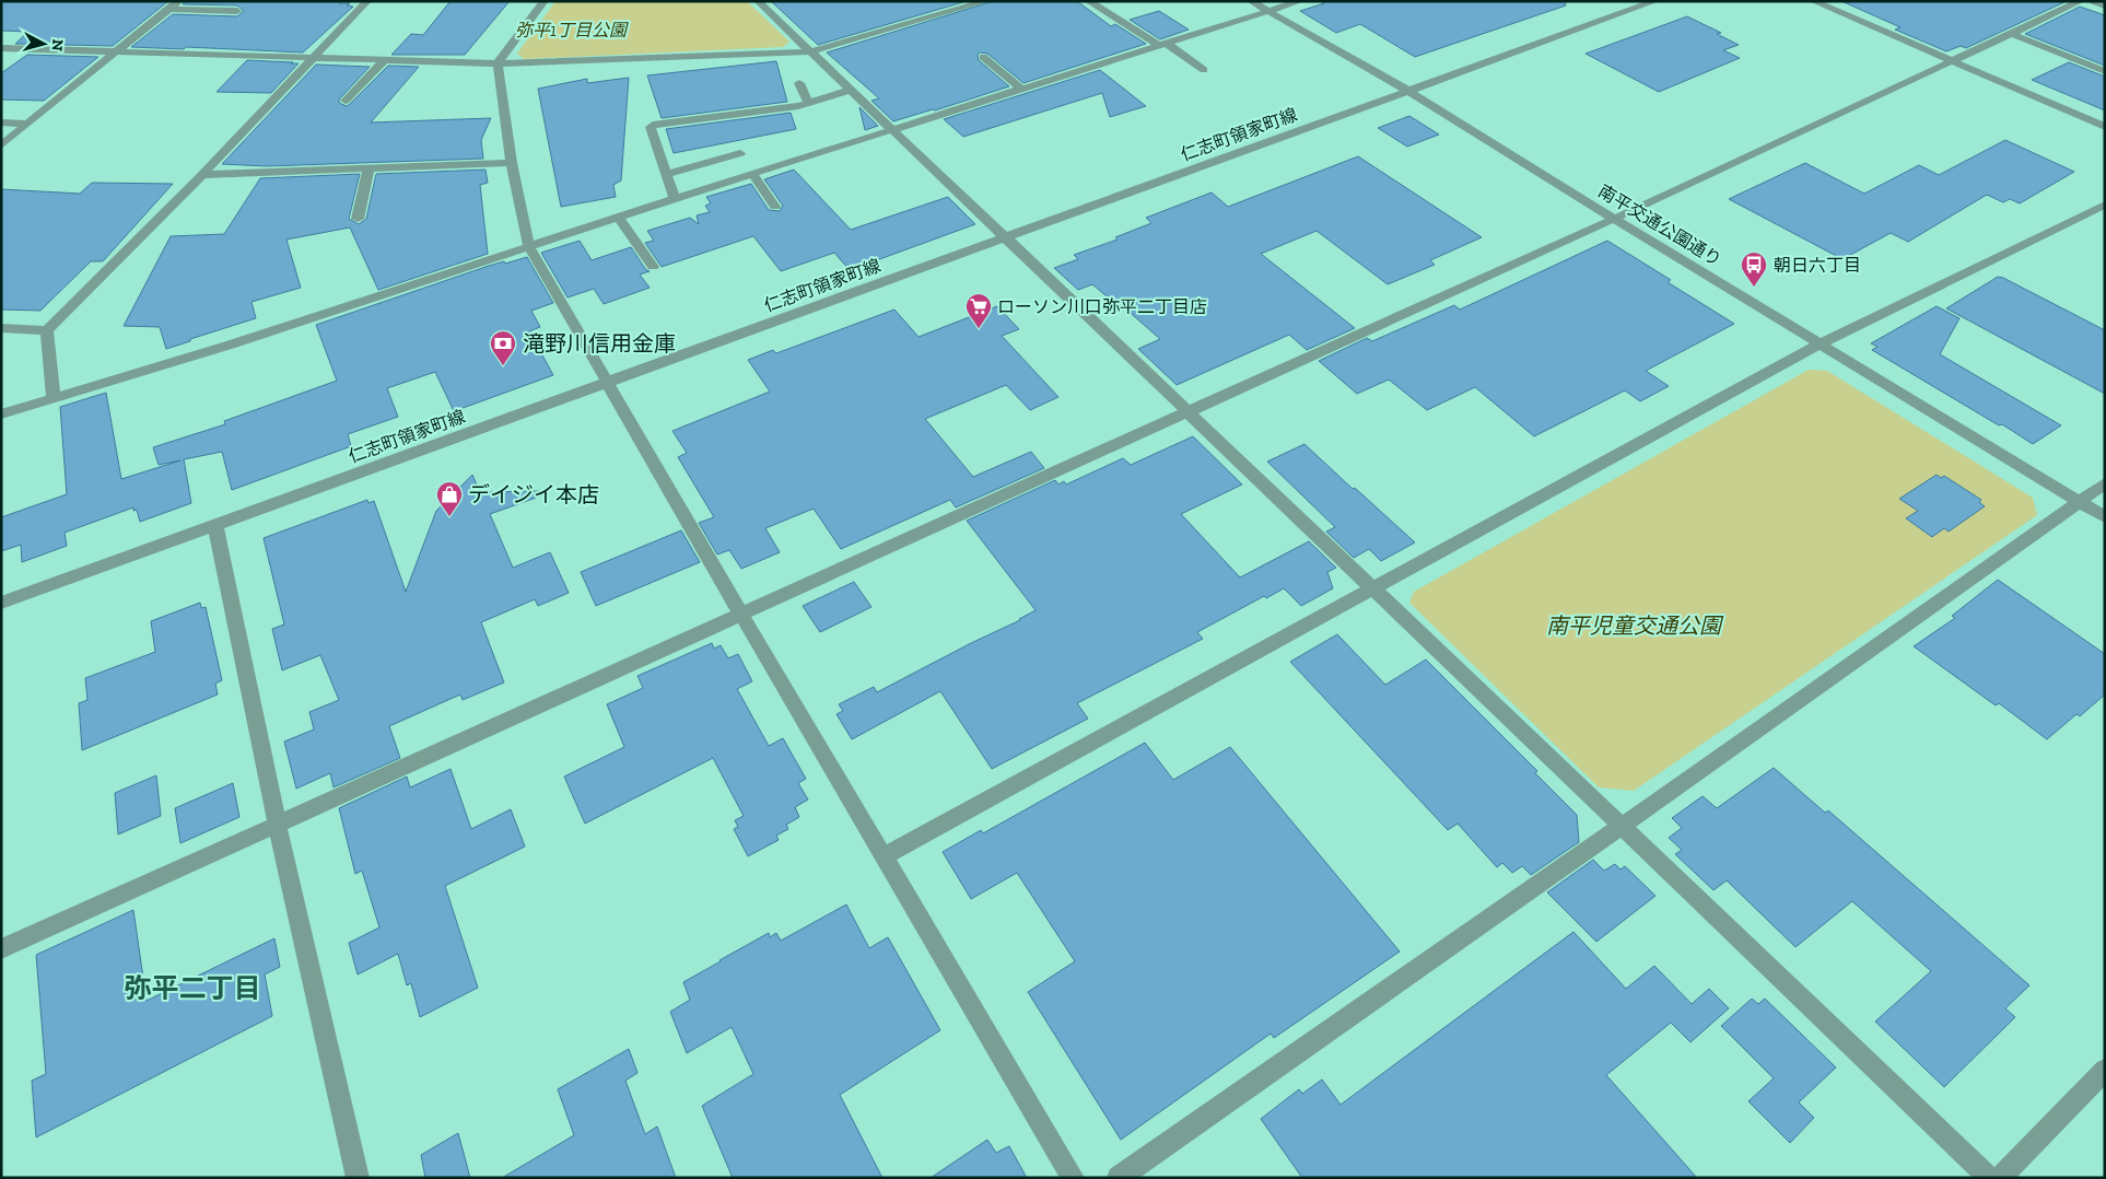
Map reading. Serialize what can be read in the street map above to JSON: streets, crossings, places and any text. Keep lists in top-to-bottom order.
{
  "streets": {
    "street": ["仁志町領家町線", "南平交通公園通り"]
  },
  "crossings": [
    ["仁志町領家町線", "南平交通公園通り"]
  ],
  "districts": ["弥平二丁目"],
  "parks": ["弥平1丁目公園", "南平児童交通公園"],
  "places": {
    "bus stop": ["朝日六丁目"],
    "supermarket": ["ローソン川口弥平二丁目店"],
    "bank": ["滝野川信用金庫"],
    "shop": ["デイジイ本店"]
  },
  "north": "right"
}
